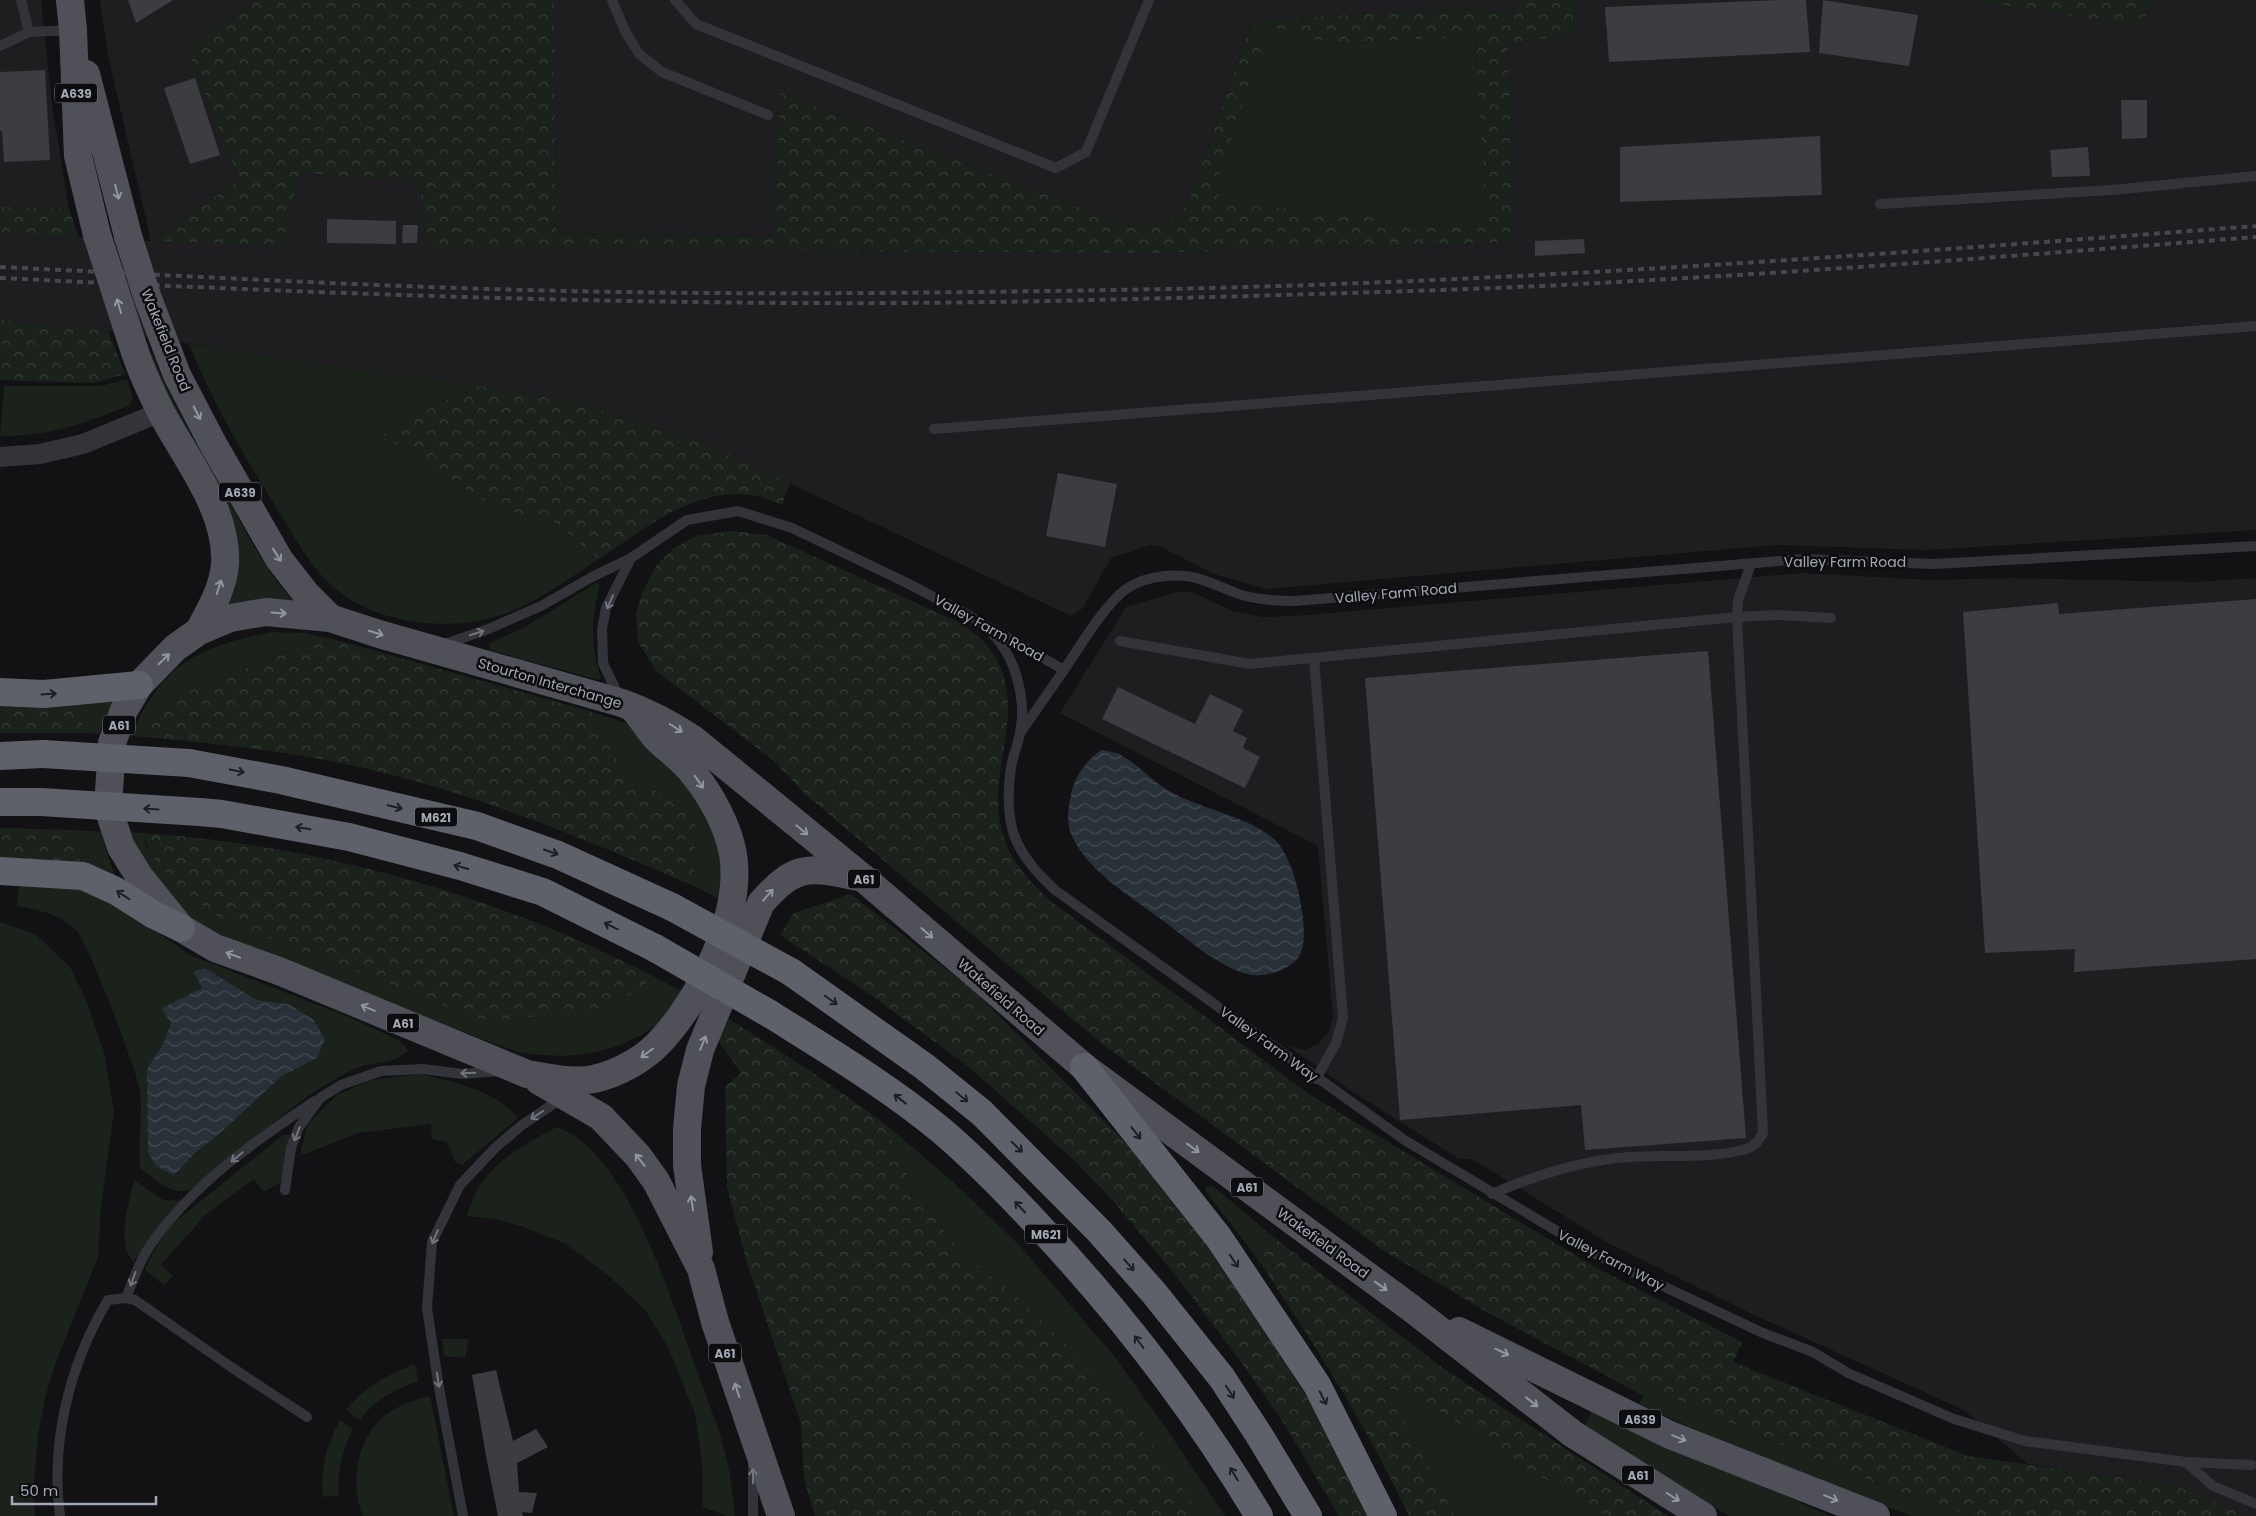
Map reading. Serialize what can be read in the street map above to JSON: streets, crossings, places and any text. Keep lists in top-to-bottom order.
{
  "streets": {
    "highway": ["M621"],
    "main road": [
      "A639",
      "Wakefield Road",
      "Stourton Interchange",
      "A61"
    ],
    "lane": ["Valley Farm Road", "Valley Farm Way"]
  },
  "crossings": [
    ["A639", "Wakefield Road"],
    ["Wakefield Road", "Stourton Interchange"],
    ["Wakefield Road", "A61"],
    ["Valley Farm Road", "Stourton Interchange"],
    ["Valley Farm Road", "Valley Farm Way"],
    ["Stourton Interchange", "A61"]
  ],
  "scale_bar": "50 m"
}
